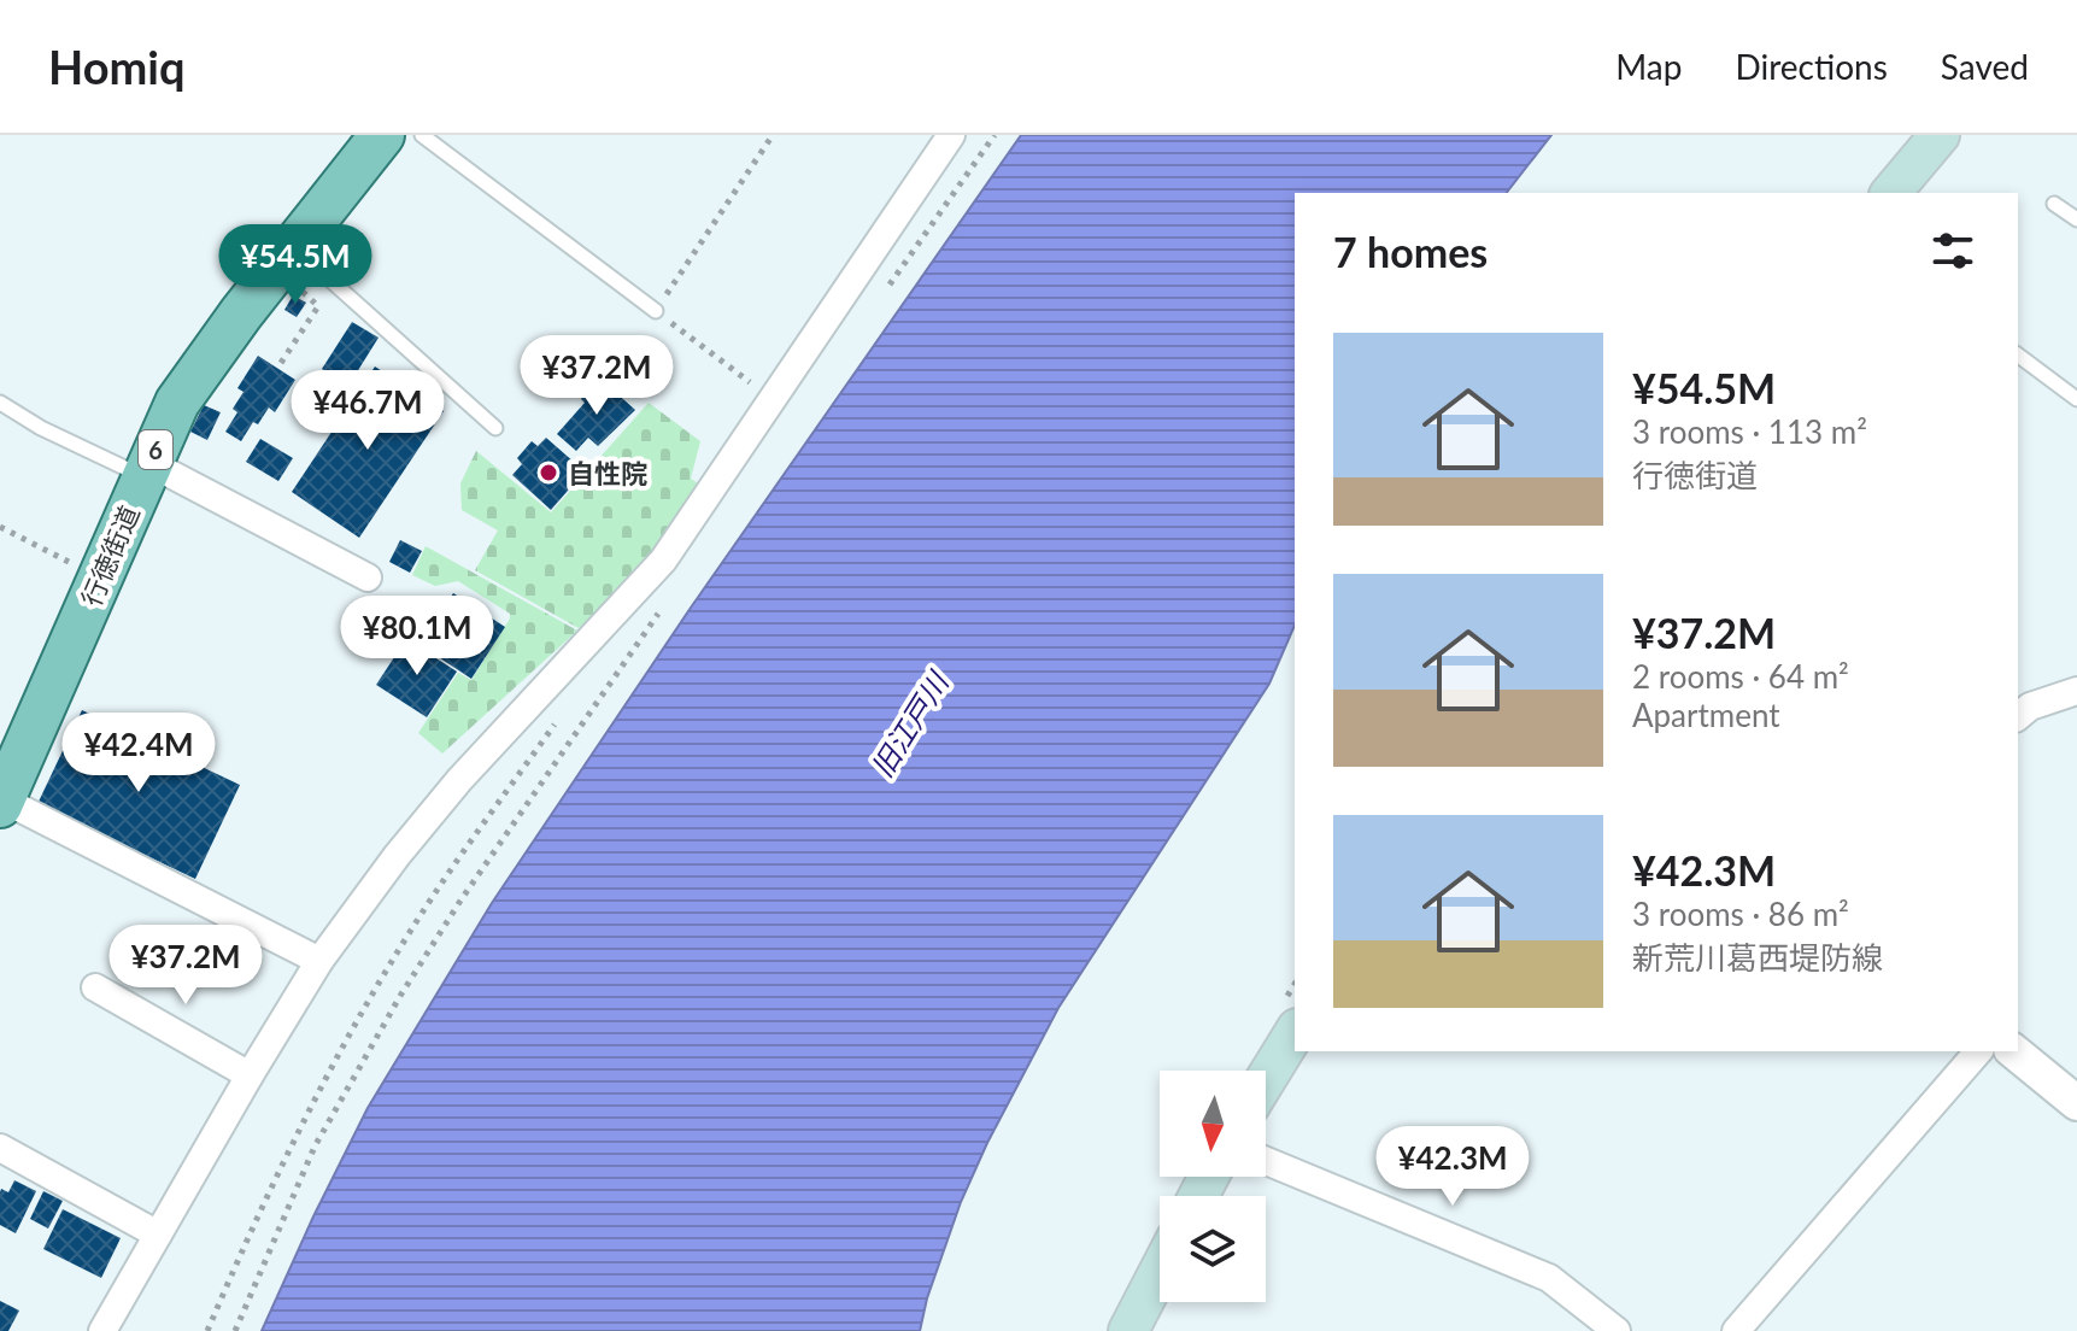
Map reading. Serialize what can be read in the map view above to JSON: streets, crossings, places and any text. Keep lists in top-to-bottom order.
{
  "streets": {
    "main road": ["6", "行徳街道"]
  },
  "water": ["旧江戸川"],
  "places": ["自性院"],
  "north": "bottom",
  "page": {
    "header": "Homiq",
    "nav": ["Map", "Directions", "Saved"],
    "heading": "7 homes",
    "price": [
      "¥54.5M",
      "¥37.2M",
      "¥46.7M",
      "¥80.1M",
      "¥42.4M",
      "¥37.2M",
      "¥42.3M"
    ],
    "list": [
      {
        "name": "¥54.5M",
        "note": "3 rooms · 113 m² · 行徳街道"
      },
      {
        "name": "¥37.2M",
        "note": "2 rooms · 64 m² · Apartment"
      },
      {
        "name": "¥42.3M",
        "note": "3 rooms · 86 m² · 新荒川葛西堤防線"
      }
    ]
  }
}
